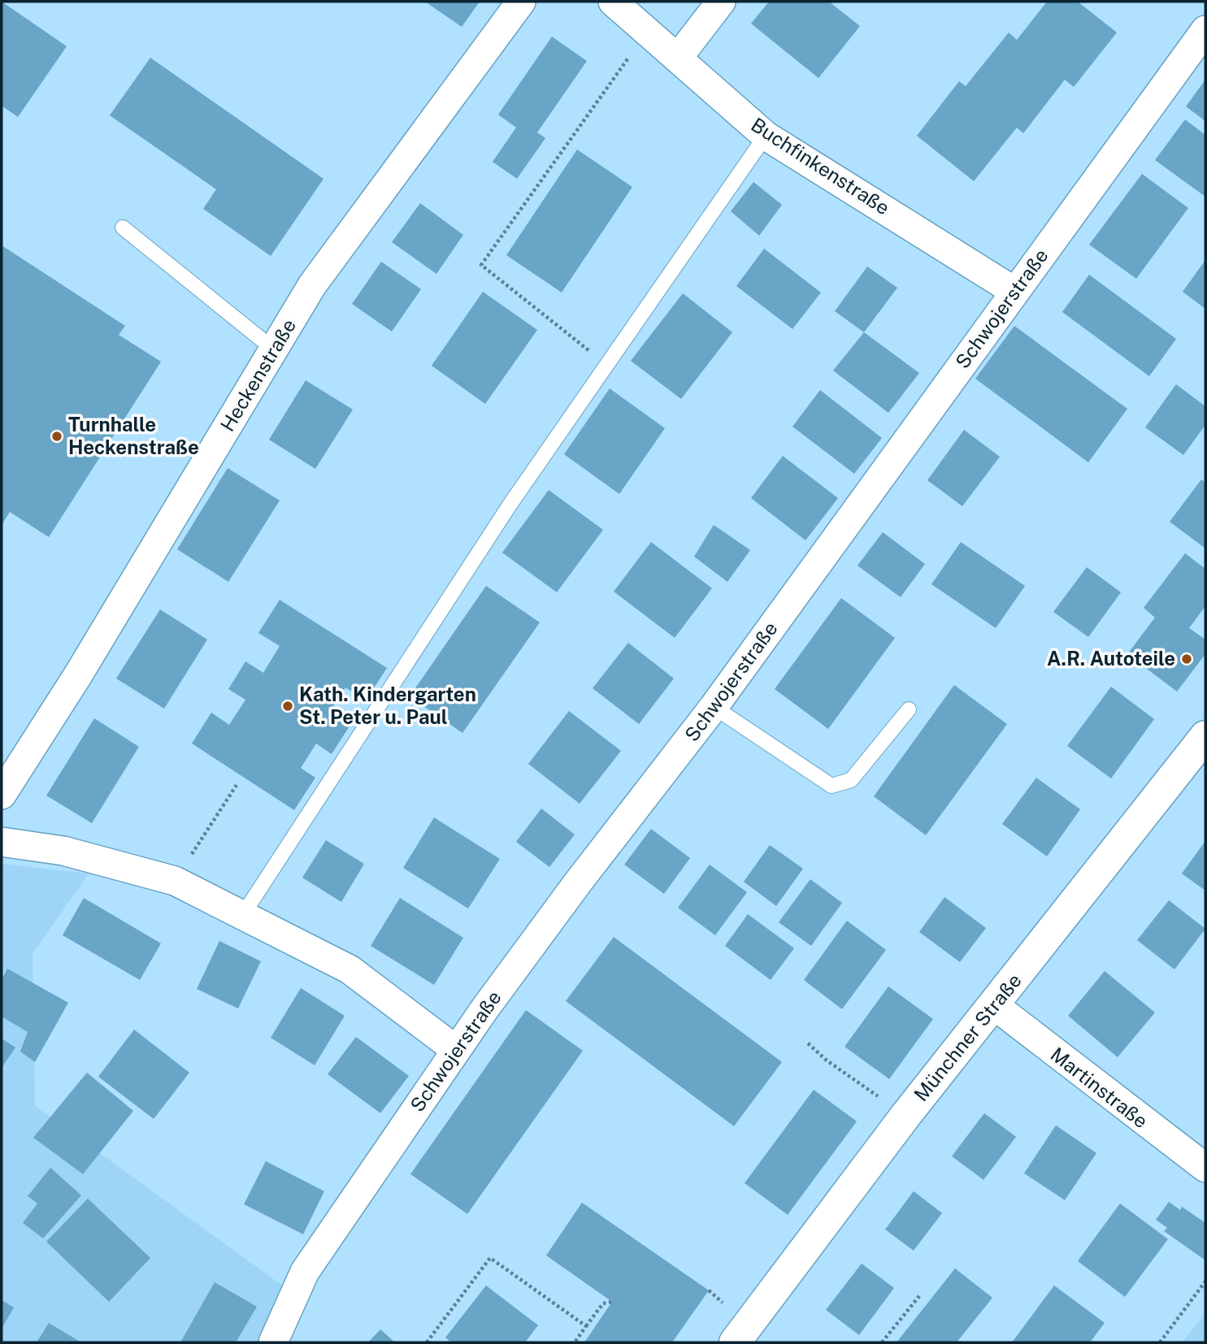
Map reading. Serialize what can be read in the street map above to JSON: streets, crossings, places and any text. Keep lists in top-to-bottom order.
{
  "streets": {
    "main road": ["Münchner Straße"],
    "street": [
      "Buchfinkenstraße",
      "Schwojerstraße",
      "Heckenstraße",
      "Martinstraße"
    ]
  },
  "crossings": [
    ["Buchfinkenstraße", "Schwojerstraße"],
    ["Münchner Straße", "Martinstraße"]
  ],
  "places": ["Turnhalle Heckenstraße", "A.R. Autoteile", "Kath. Kindergarten St. Peter u. Paul"]
}
